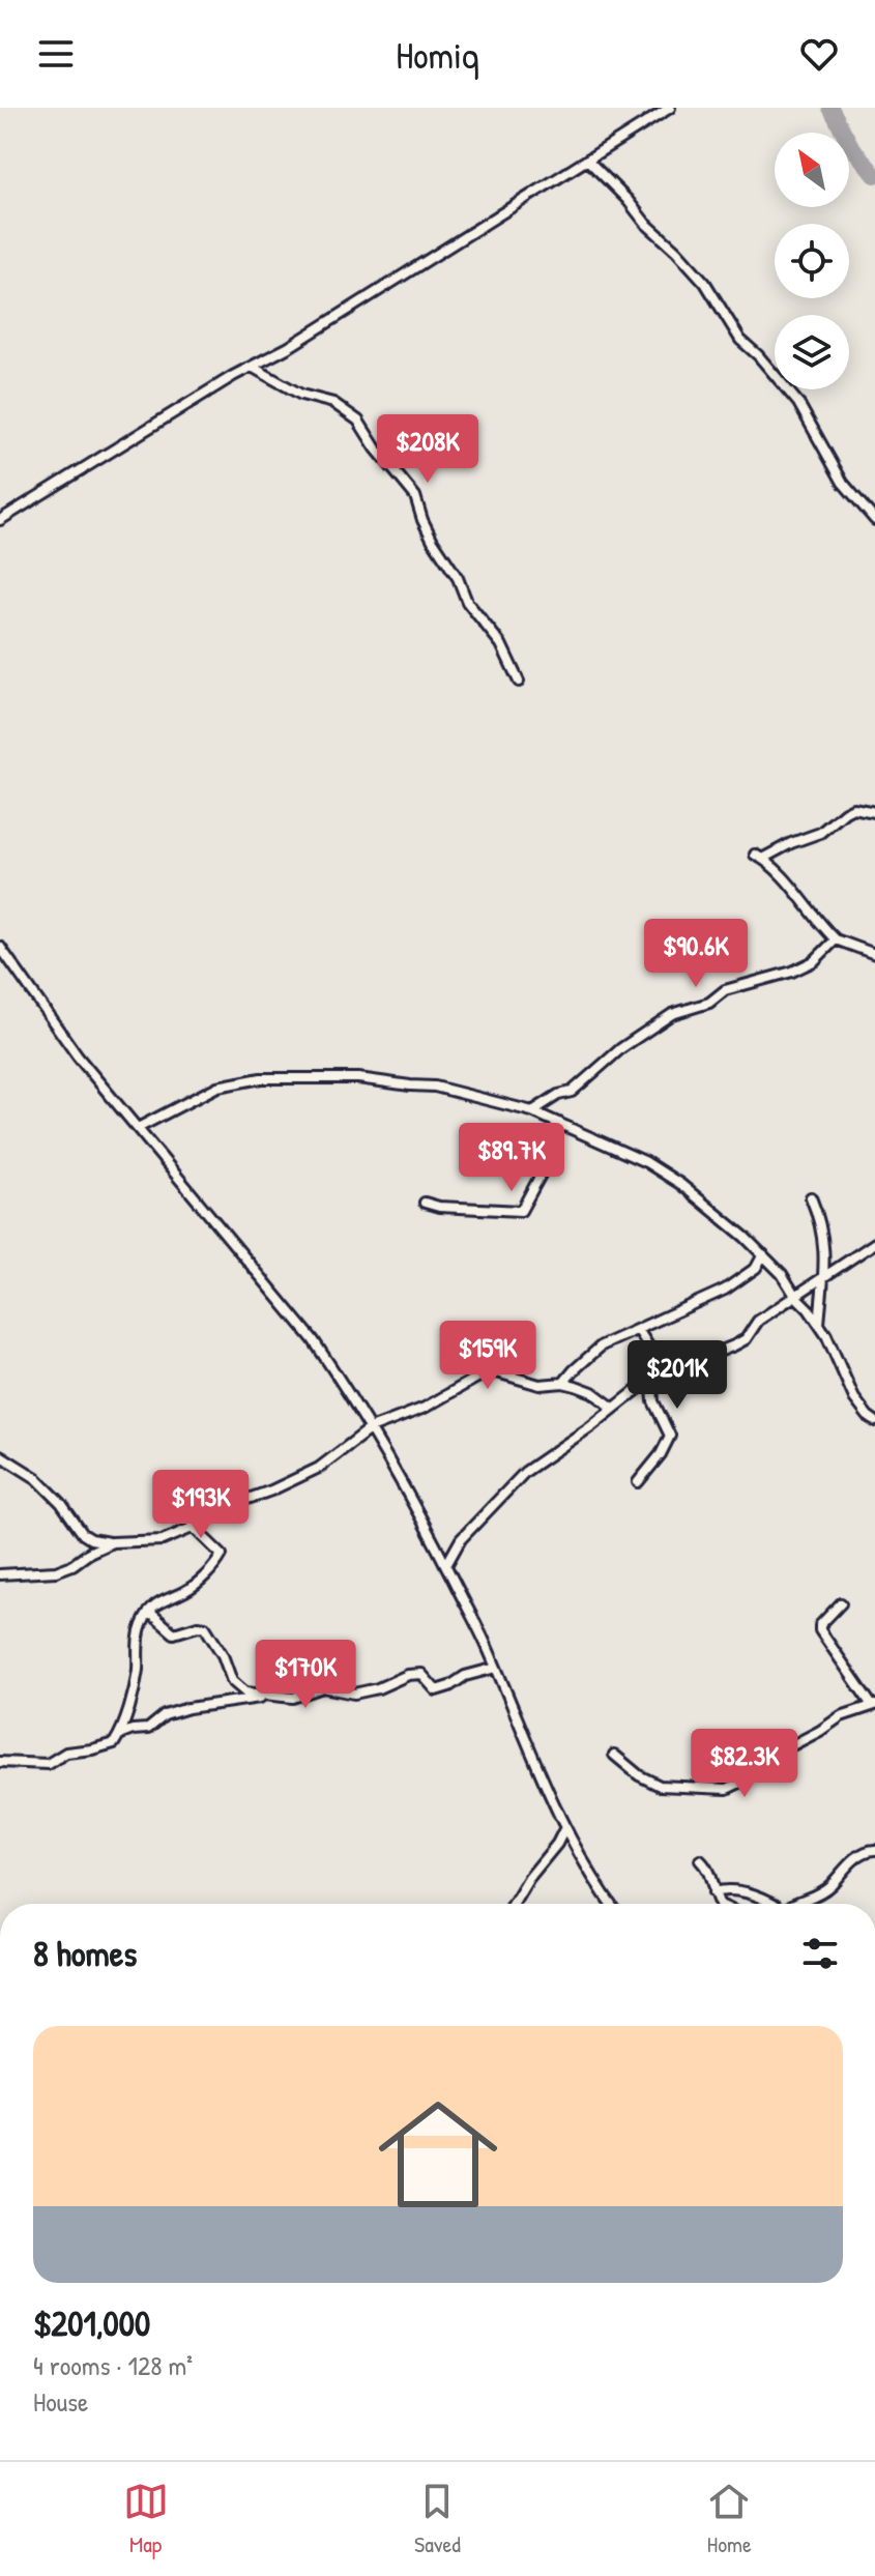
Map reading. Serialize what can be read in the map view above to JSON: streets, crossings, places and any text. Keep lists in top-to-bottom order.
{
  "north": "top left",
  "page": {
    "header": "Homiq",
    "price": [
      "$208K",
      "$90.6K",
      "$89.7K",
      "$159K",
      "$201K",
      "$193K",
      "$170K",
      "$82.3K"
    ],
    "heading": "8 homes",
    "list": [
      {
        "name": "$201,000",
        "note": "4 rooms · 128 m² · House"
      }
    ],
    "tabs": ["Map", "Saved", "Home"]
  }
}
